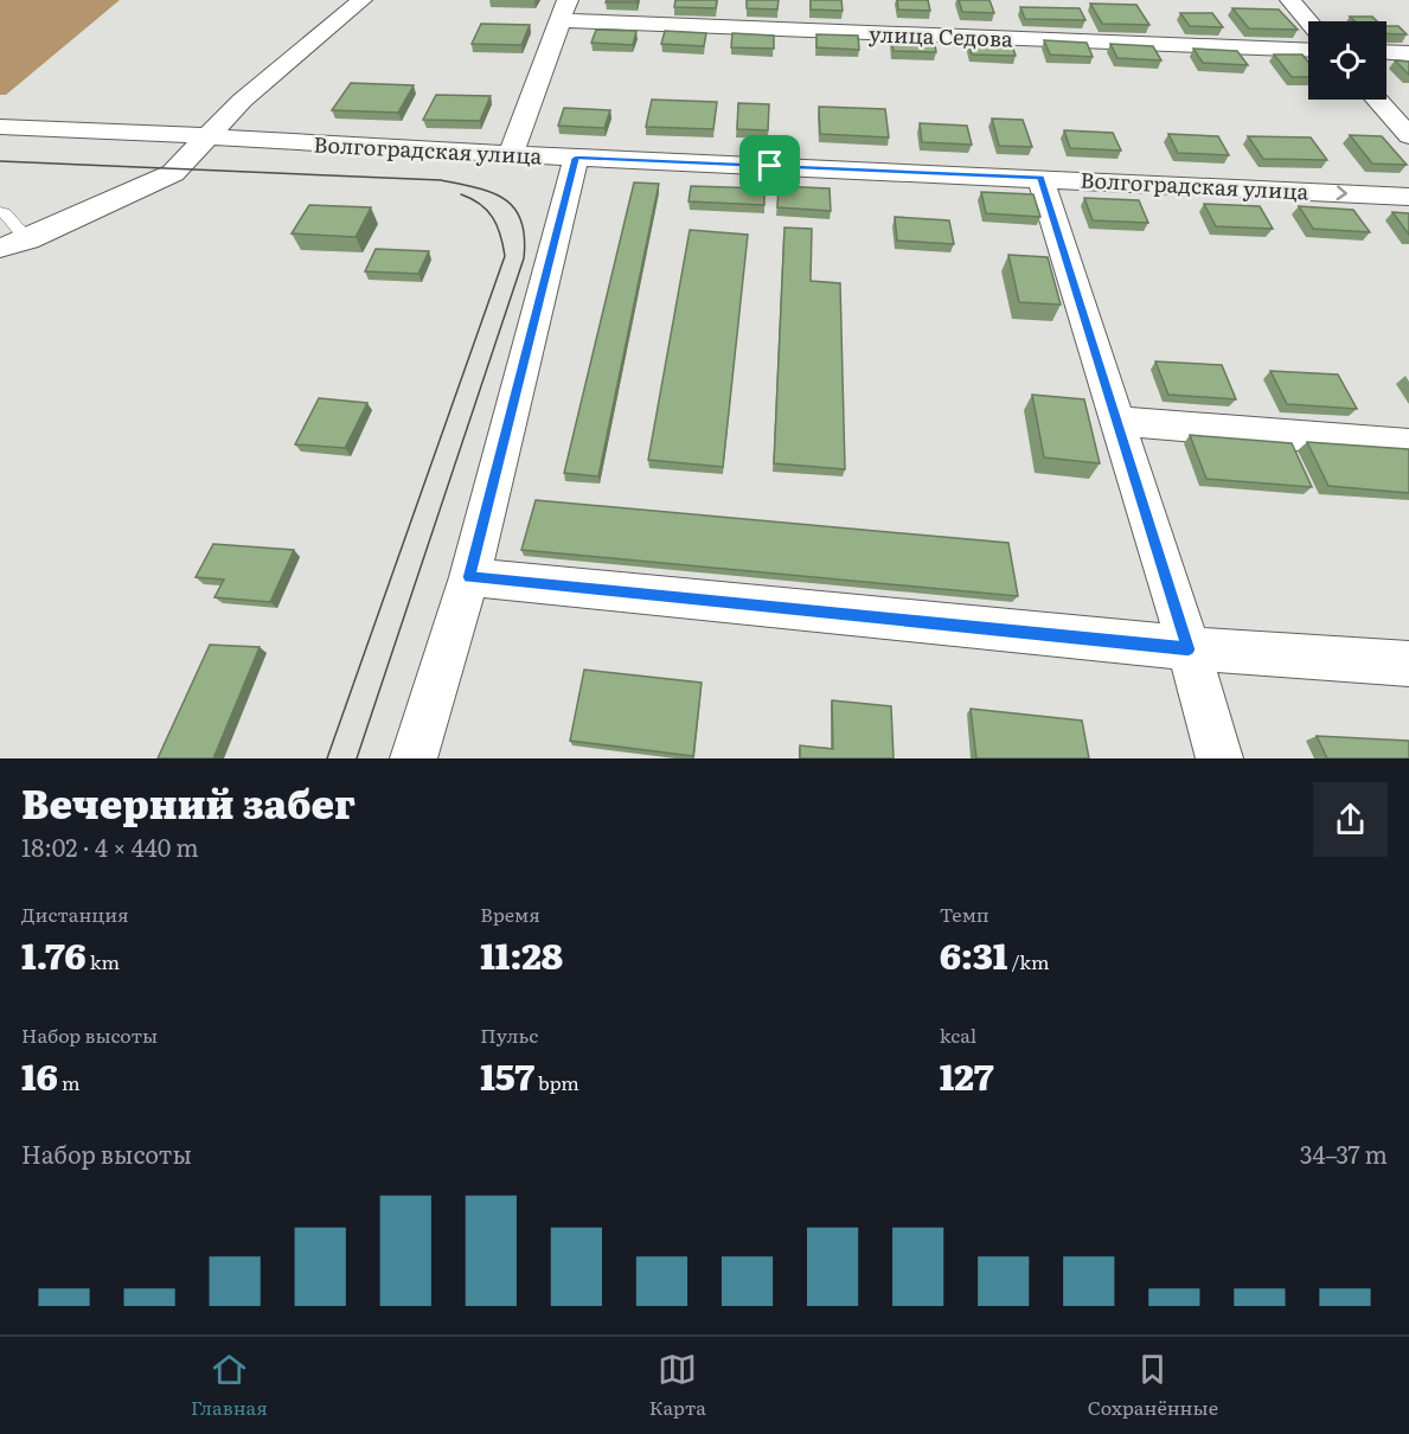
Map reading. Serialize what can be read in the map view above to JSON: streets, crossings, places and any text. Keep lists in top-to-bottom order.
{
  "streets": {
    "street": ["улица Седова", "Волгоградская улица"]
  },
  "page": {
    "heading": ["Вечерний забег", "18:02 · 4 × 440 m"],
    "stats": [
      ["Дистанция", "1.76 km"],
      ["Время", "11:28"],
      ["Темп", "6:31 /km"],
      ["Набор высоты", "16 m"],
      ["Пульс", "157 bpm"],
      ["kcal", "127"]
    ],
    "chart": ["Набор высоты", "34–37 m"],
    "tabs": ["Главная", "Карта", "Сохранённые"]
  }
}
